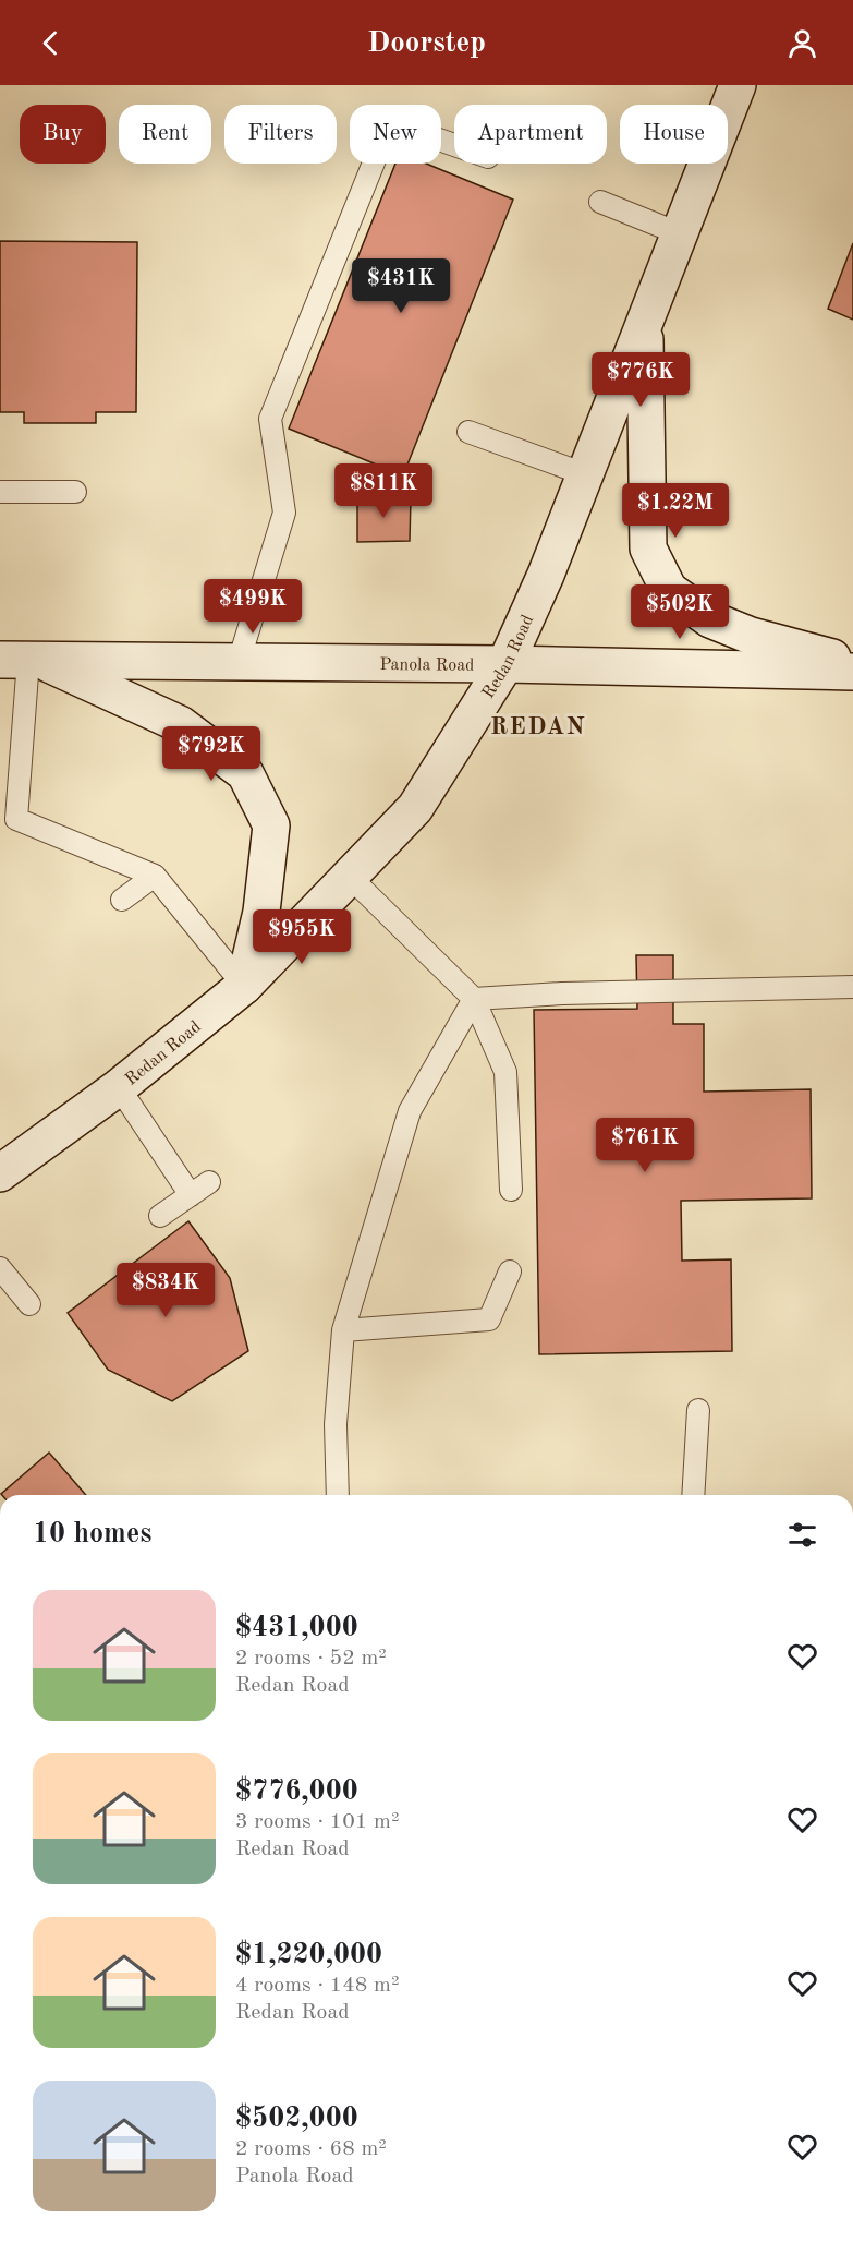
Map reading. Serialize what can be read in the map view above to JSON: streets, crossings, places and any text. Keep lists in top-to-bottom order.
{
  "streets": {
    "main road": ["Redan Road", "Panola Road"]
  },
  "crossings": [
    ["Redan Road", "Panola Road"]
  ],
  "districts": ["REDAN"],
  "page": {
    "header": "Doorstep",
    "chip": [
      "Buy",
      "Rent",
      "Filters",
      "New",
      "Apartment",
      "House"
    ],
    "price": [
      "$431K",
      "$776K",
      "$811K",
      "$1.22M",
      "$499K",
      "$502K",
      "$792K",
      "$955K",
      "$761K",
      "$834K"
    ],
    "heading": "10 homes",
    "list": [
      {
        "name": "$431,000",
        "note": "2 rooms · 52 m² · Redan Road"
      },
      {
        "name": "$776,000",
        "note": "3 rooms · 101 m² · Redan Road"
      },
      {
        "name": "$1,220,000",
        "note": "4 rooms · 148 m² · Redan Road"
      },
      {
        "name": "$502,000",
        "note": "2 rooms · 68 m² · Panola Road"
      }
    ]
  }
}
